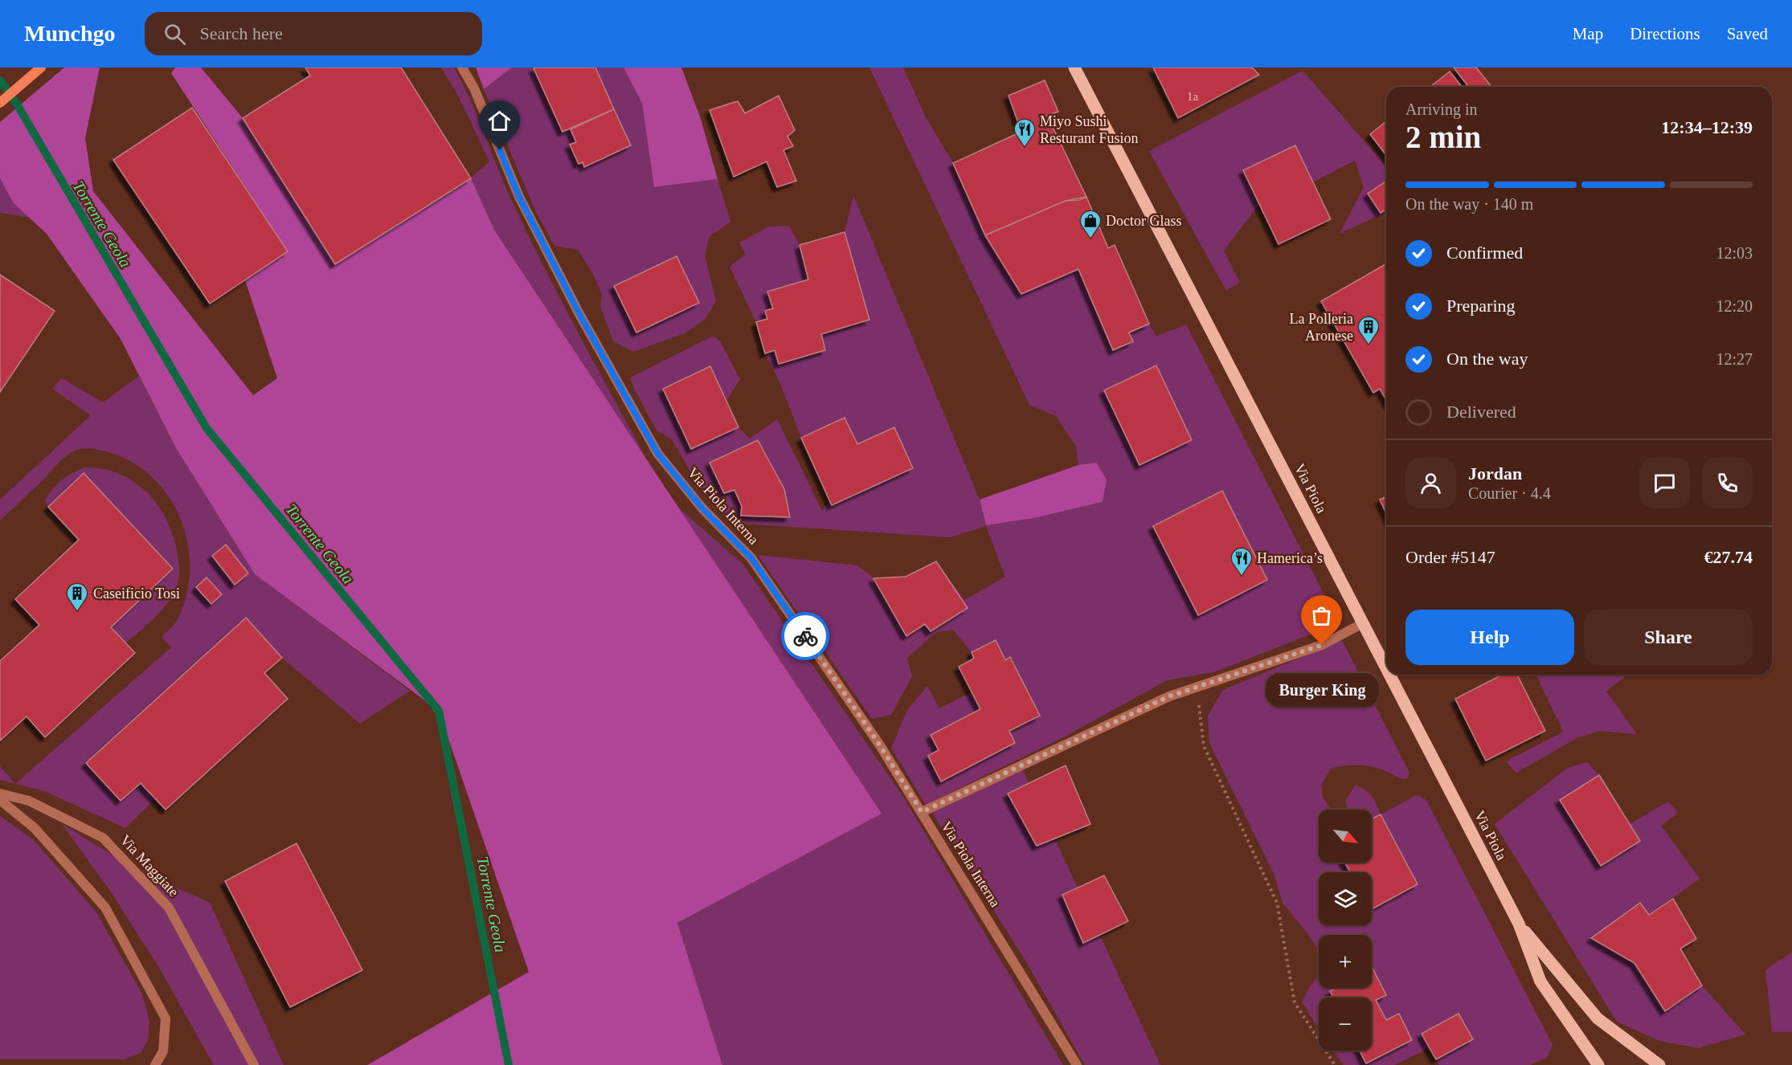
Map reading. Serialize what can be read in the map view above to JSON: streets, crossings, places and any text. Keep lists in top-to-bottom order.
{
  "streets": {
    "main road": ["Via Piola"],
    "street": ["Via Piola Interna", "Via Maggiate"]
  },
  "water": ["Torrente Geola"],
  "places": {
    "restaurant": ["Miyo Sushi Resturant Fusion", "Hamerica’s"],
    "shop": ["Doctor Glass"],
    "building": ["La Polleria Aronese", "Caseificio Tosi"],
    "other": ["Burger King"]
  },
  "house_numbers": ["1a"],
  "north": "bottom right",
  "page": {
    "header": "Munchgo",
    "search": "Search here",
    "nav": ["Map", "Directions", "Saved"],
    "heading": ["2 min", "Arriving in", "12:34–12:39"],
    "panel": [
      "Jordan",
      "Courier · 4.4",
      "Order #5147",
      "€27.74"
    ],
    "bar": "On the way · 140 m",
    "list": [
      ["Confirmed", "12:03"],
      ["Preparing", "12:20"],
      ["On the way", "12:27"],
      "Delivered"
    ],
    "buttons": ["Help", "Share"],
    "bubble": "Burger King",
    "map_buttons": ["+", "−"]
  }
}
